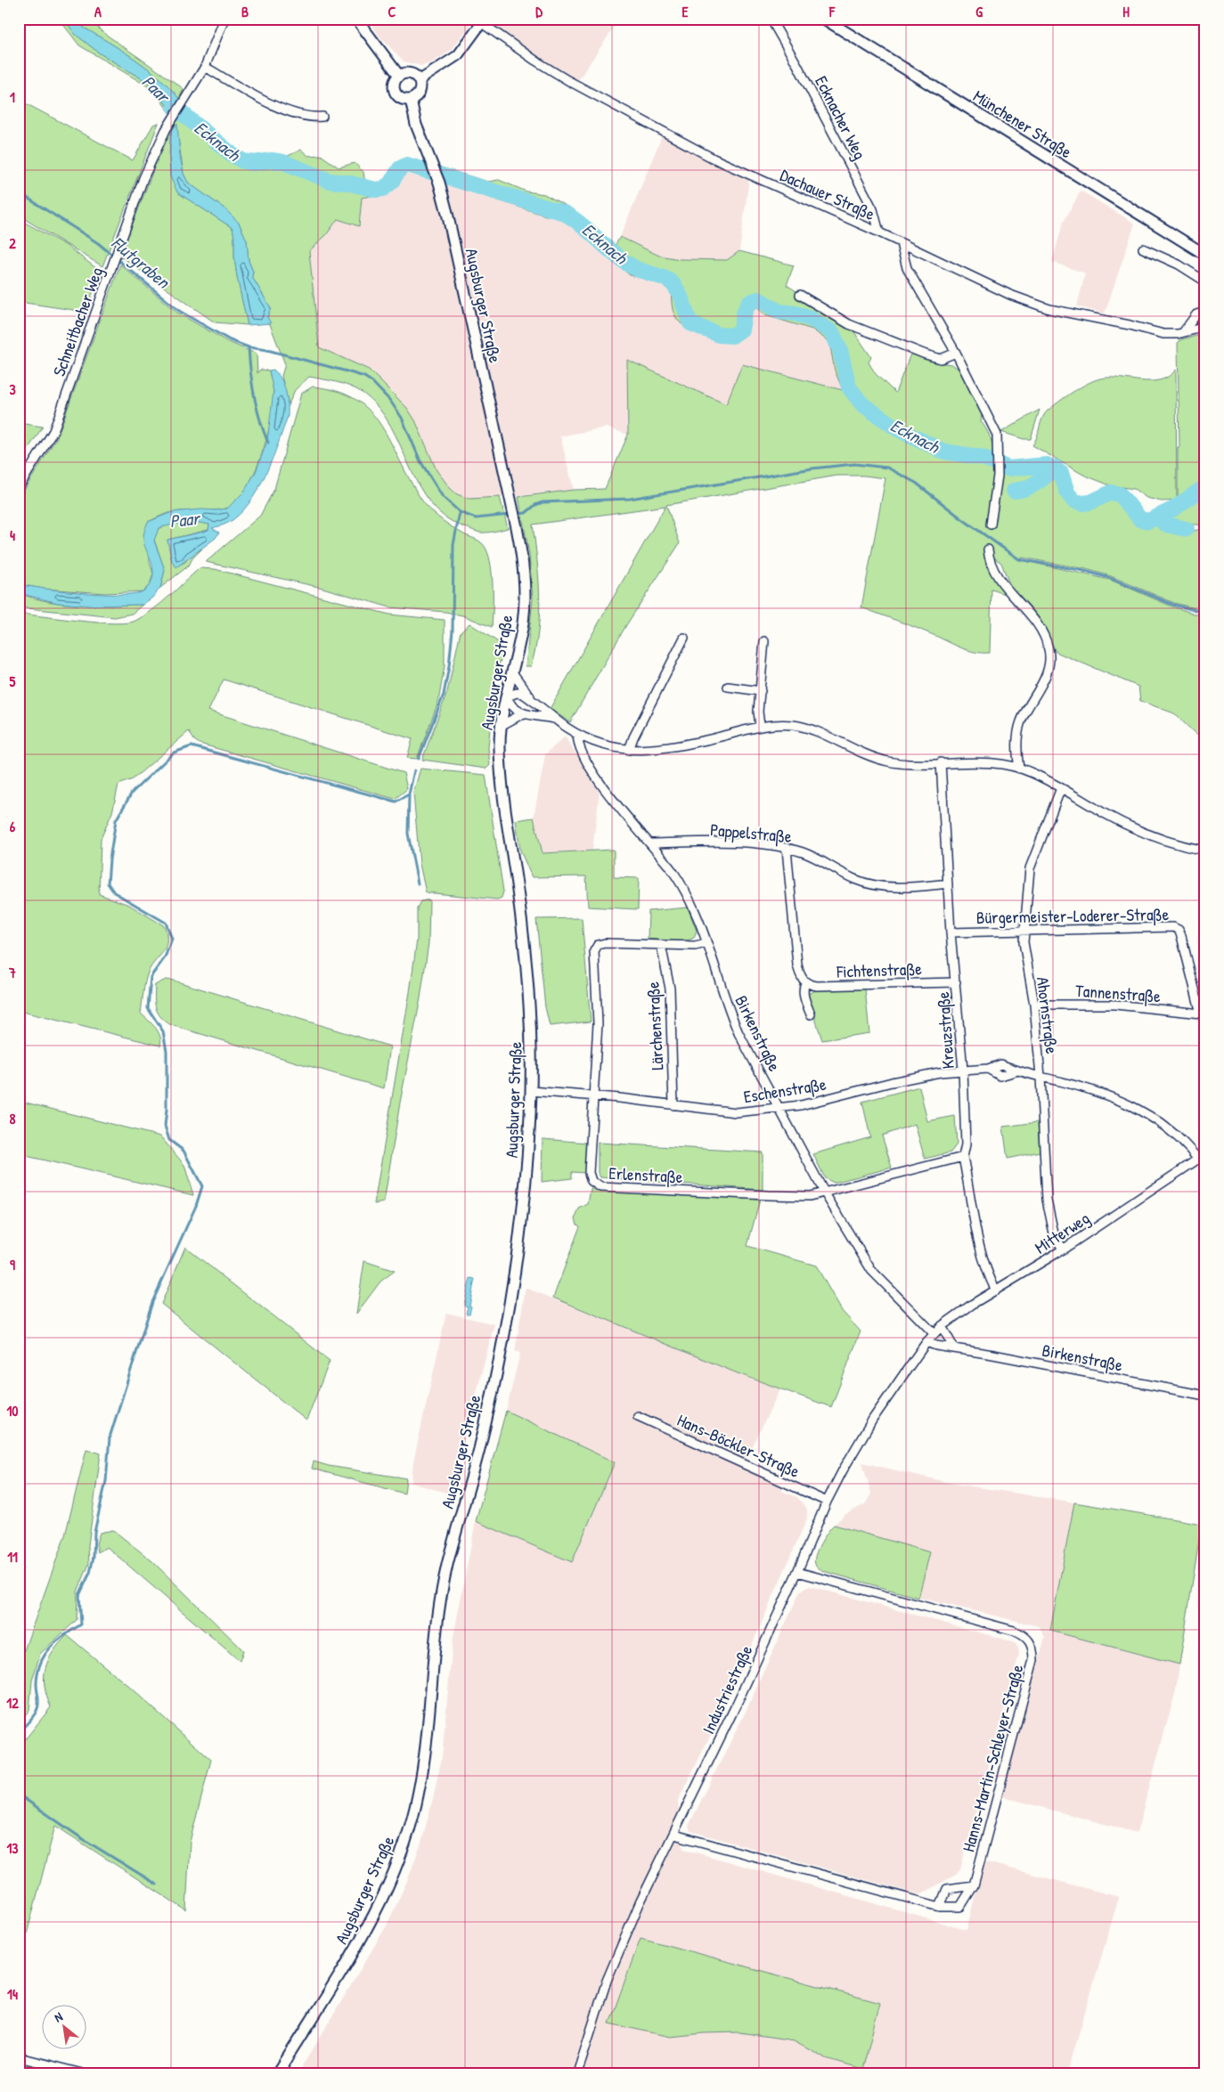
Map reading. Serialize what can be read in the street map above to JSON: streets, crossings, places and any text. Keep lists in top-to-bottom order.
{
  "streets": {
    "main road": ["Münchener Straße", "Augsburger Straße"],
    "street": [
      "Ecknacher Weg",
      "Dachauer Straße",
      "Schneitbacher Weg",
      "Pappelstraße",
      "Bürgermeister-Loderer-Straße",
      "Fichtenstraße",
      "Tannenstraße",
      "Ahornstraße",
      "Lärchenstraße",
      "Kreuzstraße",
      "Birkenstraße",
      "Eschenstraße",
      "Erlenstraße",
      "Mitterweg",
      "Hans-Böckler-Straße",
      "Industriestraße",
      "Hanns-Martin-Schleyer-Straße"
    ]
  },
  "crossings": [
    ["Ecknacher Weg", "Dachauer Straße"],
    ["Augsburger Straße", "Eschenstraße"],
    ["Pappelstraße", "Kreuzstraße"],
    ["Pappelstraße", "Birkenstraße"],
    ["Bürgermeister-Loderer-Straße", "Tannenstraße"],
    ["Bürgermeister-Loderer-Straße", "Ahornstraße"],
    ["Bürgermeister-Loderer-Straße", "Kreuzstraße"],
    ["Fichtenstraße", "Kreuzstraße"],
    ["Tannenstraße", "Ahornstraße"],
    ["Ahornstraße", "Eschenstraße"],
    ["Ahornstraße", "Mitterweg"],
    ["Lärchenstraße", "Eschenstraße"],
    ["Lärchenstraße", "Erlenstraße"],
    ["Kreuzstraße", "Eschenstraße"],
    ["Kreuzstraße", "Erlenstraße"],
    ["Kreuzstraße", "Mitterweg"],
    ["Birkenstraße", "Eschenstraße"],
    ["Birkenstraße", "Erlenstraße"],
    ["Birkenstraße", "Mitterweg"],
    ["Birkenstraße", "Industriestraße"],
    ["Eschenstraße", "Erlenstraße"],
    ["Eschenstraße", "Mitterweg"],
    ["Mitterweg", "Industriestraße"],
    ["Hans-Böckler-Straße", "Industriestraße"],
    ["Industriestraße", "Hanns-Martin-Schleyer-Straße"]
  ],
  "water": ["Paar", "Ecknach", "Flutgraben"],
  "north": "top left",
  "grid": {
    "columns": [
      "A",
      "B",
      "C",
      "D",
      "E",
      "F",
      "G",
      "H"
    ],
    "rows": [
      "1",
      "2",
      "3",
      "4",
      "5",
      "6",
      "7",
      "8",
      "9",
      "10",
      "11",
      "12",
      "13",
      "14"
    ]
  }
}
